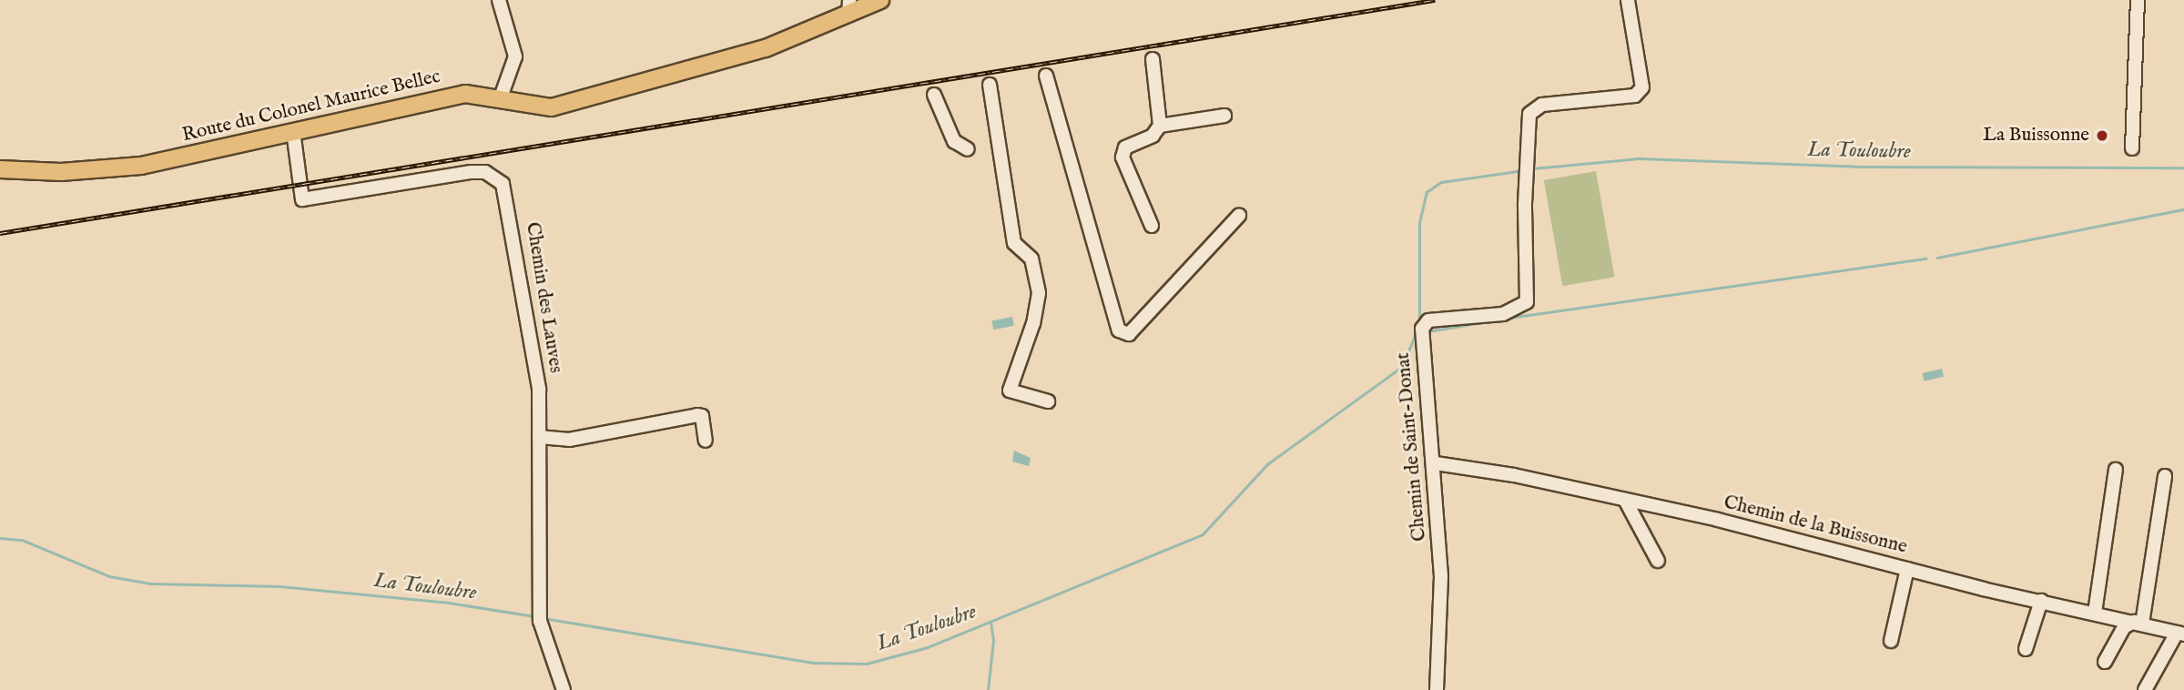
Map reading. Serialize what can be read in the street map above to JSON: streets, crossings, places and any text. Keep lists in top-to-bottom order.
{
  "streets": {
    "main road": ["Route du Colonel Maurice Bellec"],
    "street": ["Chemin des Lauves", "Chemin de Saint-Donat", "Chemin de la Buissonne"]
  },
  "crossings": [
    ["Route du Colonel Maurice Bellec", "Chemin des Lauves"],
    ["Chemin de Saint-Donat", "Chemin de la Buissonne"]
  ],
  "water": ["La Touloubre"],
  "places": ["La Buissonne"]
}
